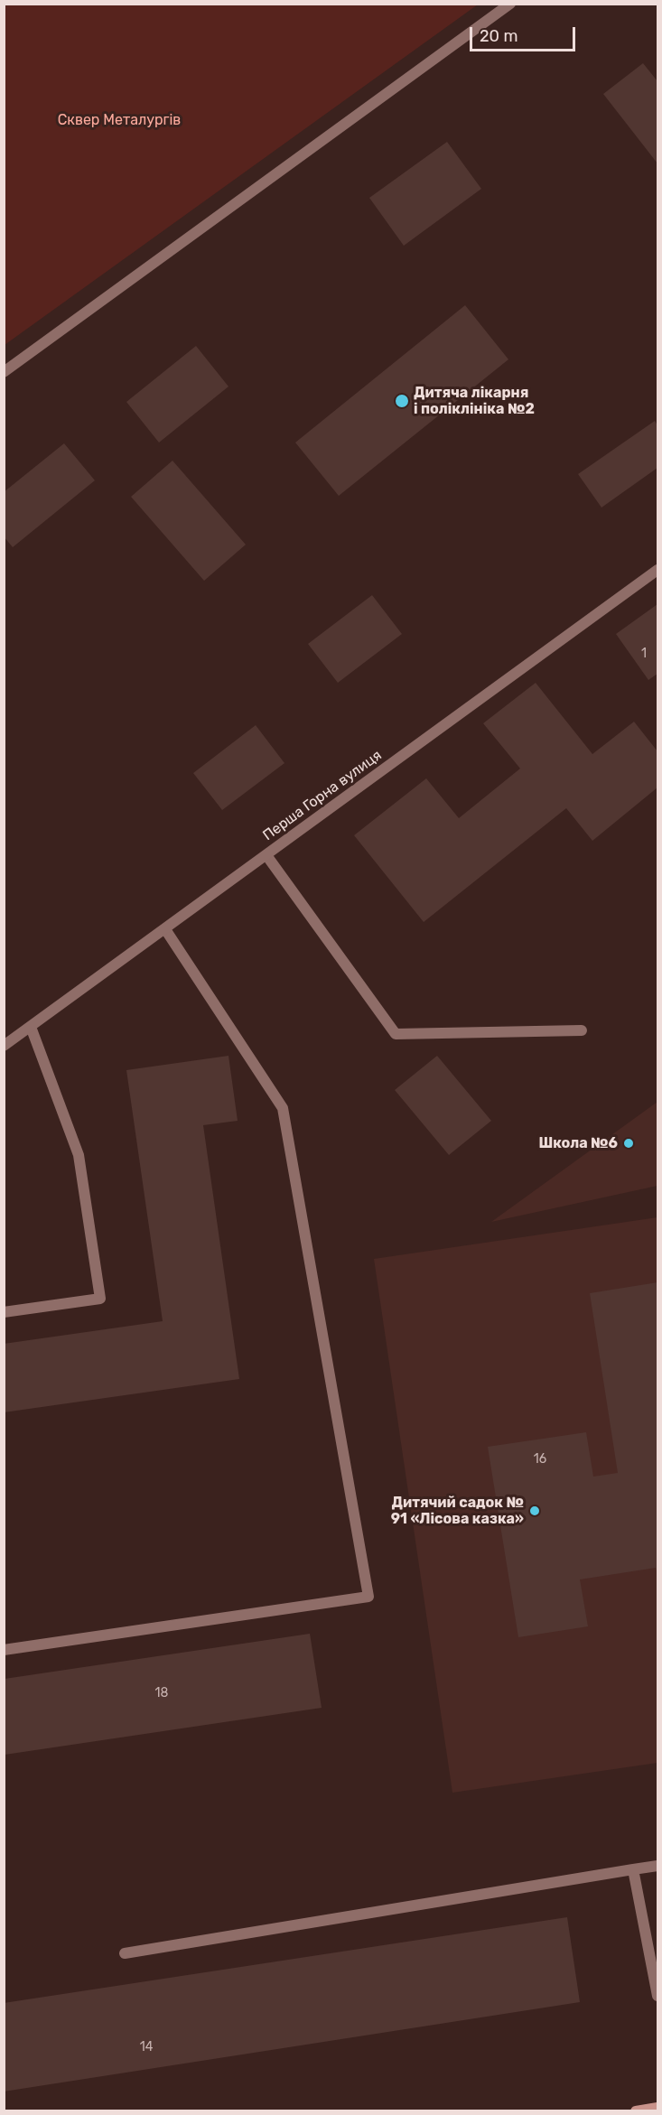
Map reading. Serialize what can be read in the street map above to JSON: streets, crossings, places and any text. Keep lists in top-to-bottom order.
{
  "streets": {
    "street": ["Перша Горна вулиця"]
  },
  "parks": ["Сквер Металургів"],
  "places": ["Дитяча лікарня і поліклініка №2", "Школа №6", "Дитячий садок № 91 «Лісова казка»"],
  "house_numbers": [
    "1",
    "16",
    "18",
    "14"
  ],
  "scale_bar": "20 m"
}
